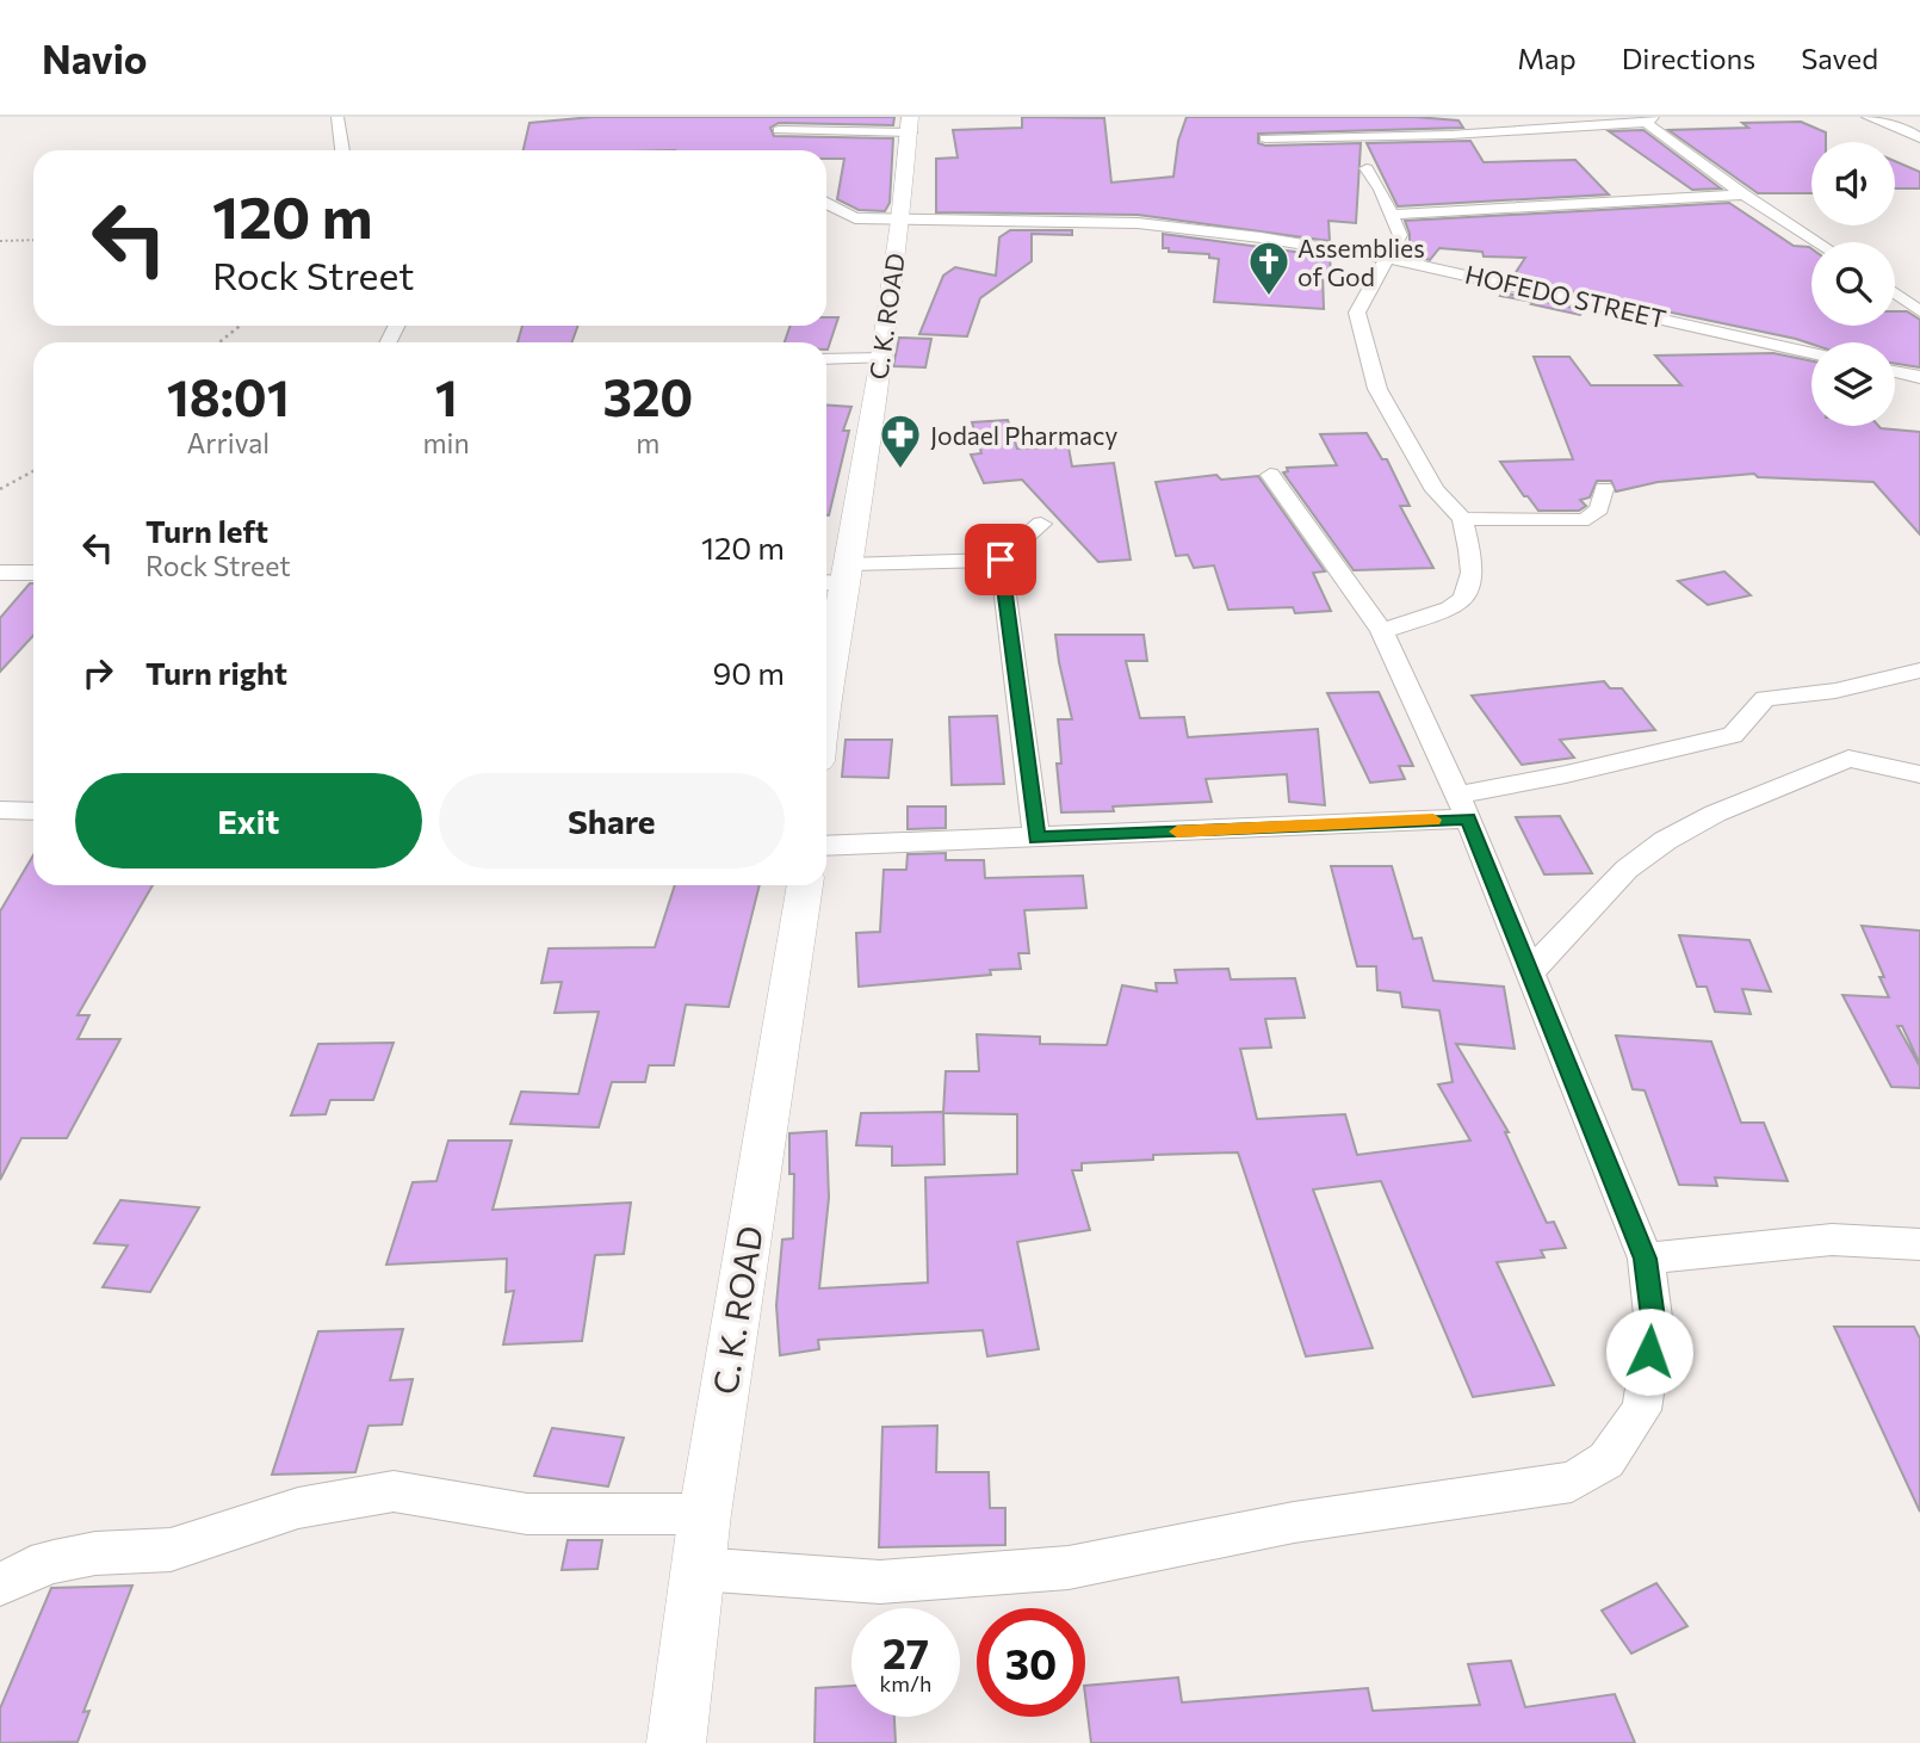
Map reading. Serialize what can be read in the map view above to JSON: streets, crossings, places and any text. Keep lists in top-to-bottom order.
{
  "streets": {
    "street": ["HOFEDO STREET", "C. K. ROAD"]
  },
  "crossings": [
    ["HOFEDO STREET", "C. K. ROAD"]
  ],
  "places": {
    "church": ["Assemblies of God"],
    "pharmacy": ["Jodael Pharmacy"]
  },
  "page": {
    "header": "Navio",
    "nav": ["Map", "Directions", "Saved"],
    "turn": ["120 m", "Rock Street"],
    "eta": [
      "18:01",
      "Arrival",
      "1",
      "min",
      "320",
      "m"
    ],
    "list": [
      {
        "name": "Turn left",
        "note": "Rock Street",
        "value": "120 m"
      },
      {
        "name": "Turn right",
        "value": "90 m"
      }
    ],
    "buttons": ["Exit", "Share"],
    "speed": "27 km/h",
    "limit": "30"
  }
}
